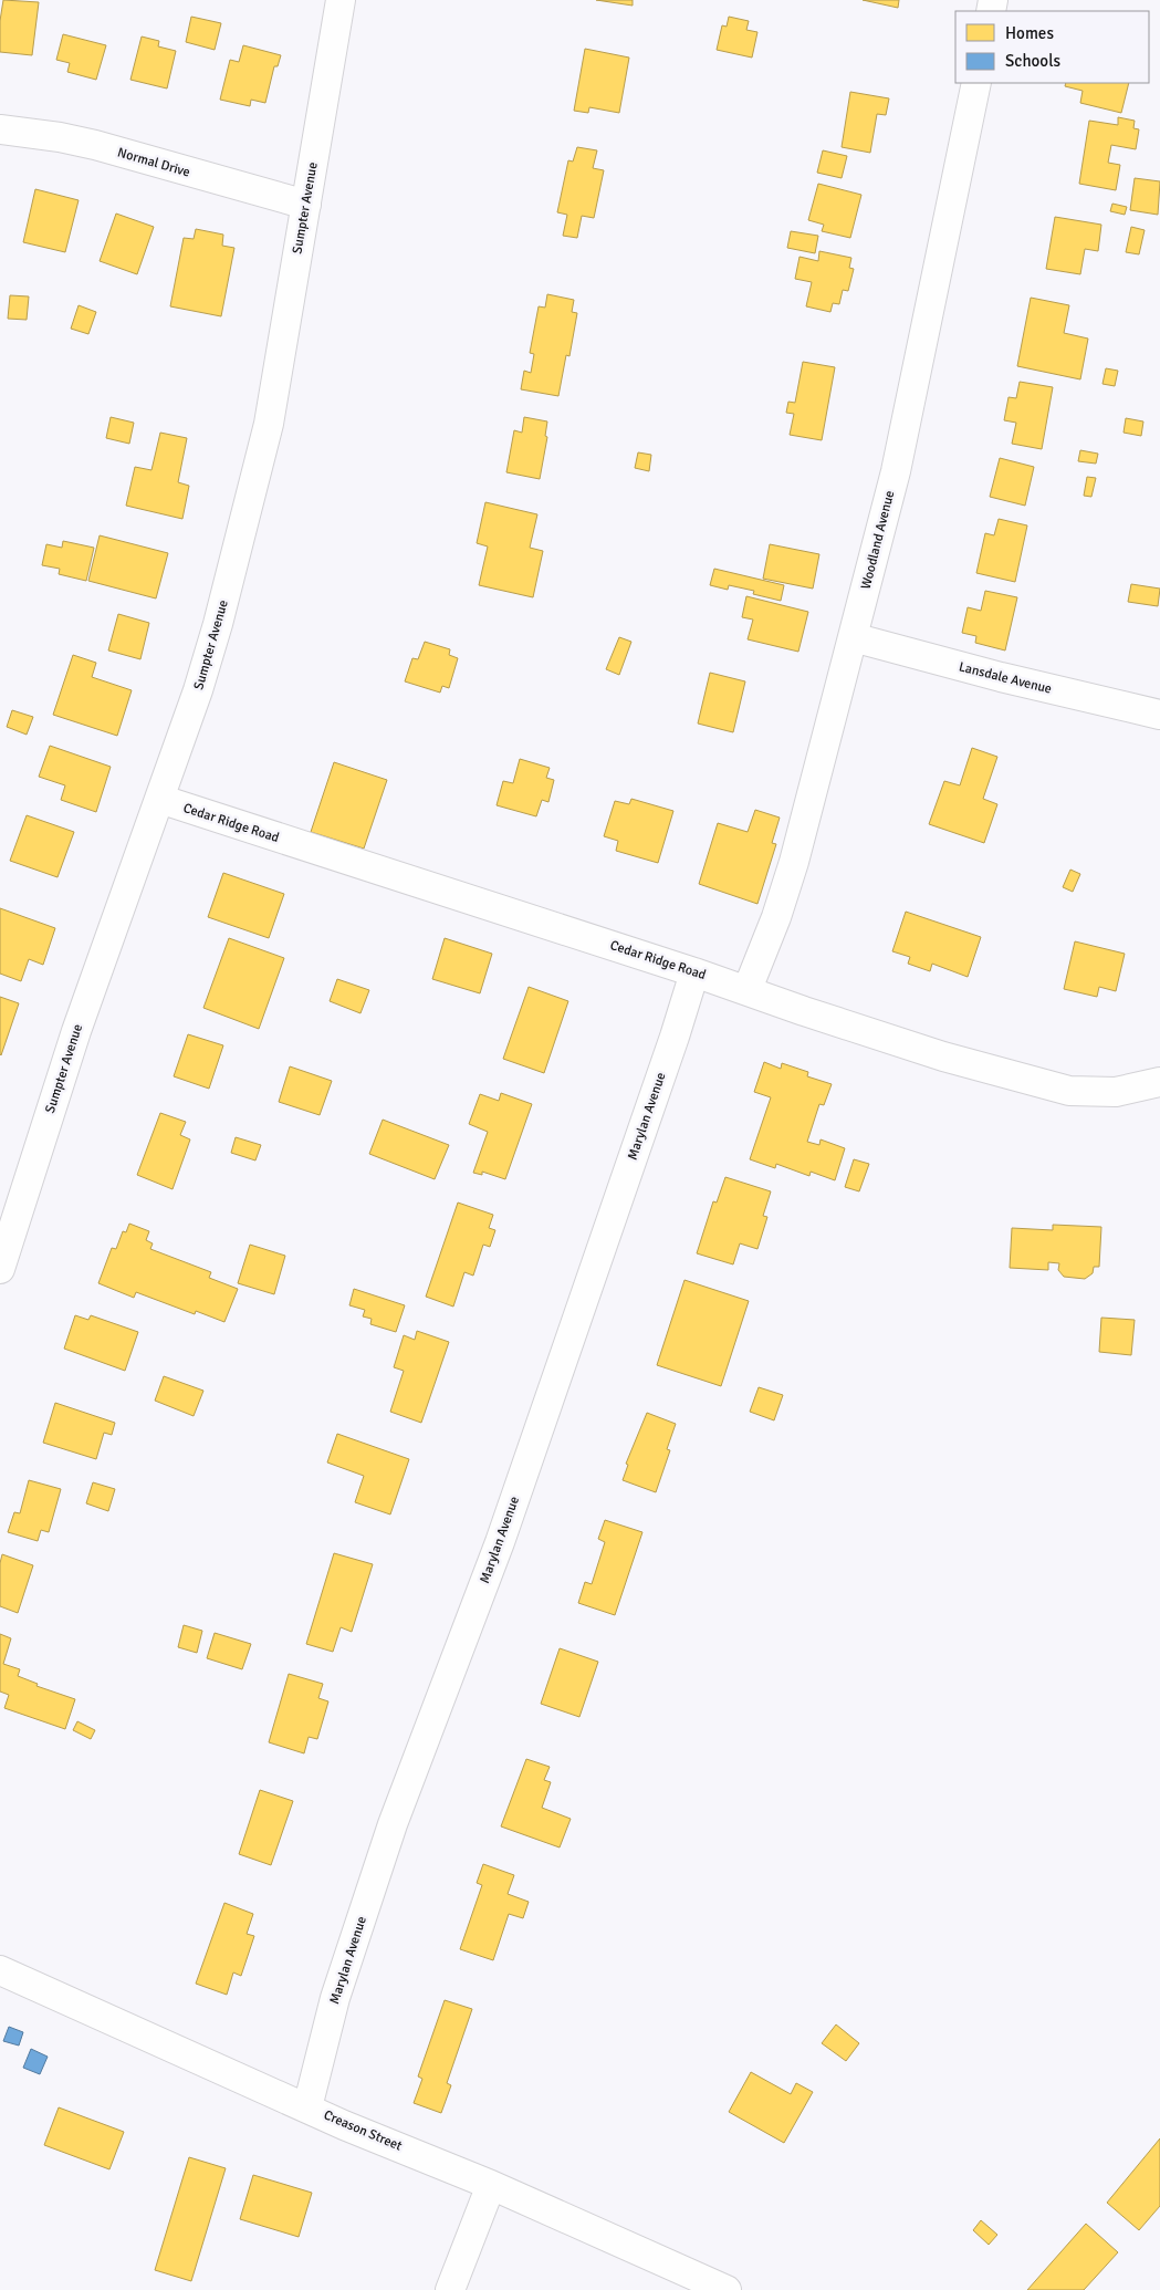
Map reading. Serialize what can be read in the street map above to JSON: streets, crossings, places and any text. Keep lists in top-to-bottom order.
{
  "streets": {
    "street": [
      "Normal Drive",
      "Sumpter Avenue",
      "Woodland Avenue",
      "Lansdale Avenue",
      "Cedar Ridge Road",
      "Marylan Avenue",
      "Creason Street"
    ]
  },
  "crossings": [
    ["Normal Drive", "Sumpter Avenue"],
    ["Sumpter Avenue", "Cedar Ridge Road"],
    ["Woodland Avenue", "Lansdale Avenue"],
    ["Woodland Avenue", "Cedar Ridge Road"],
    ["Cedar Ridge Road", "Marylan Avenue"],
    ["Marylan Avenue", "Creason Street"]
  ],
  "legend": ["Homes", "Schools"]
}
